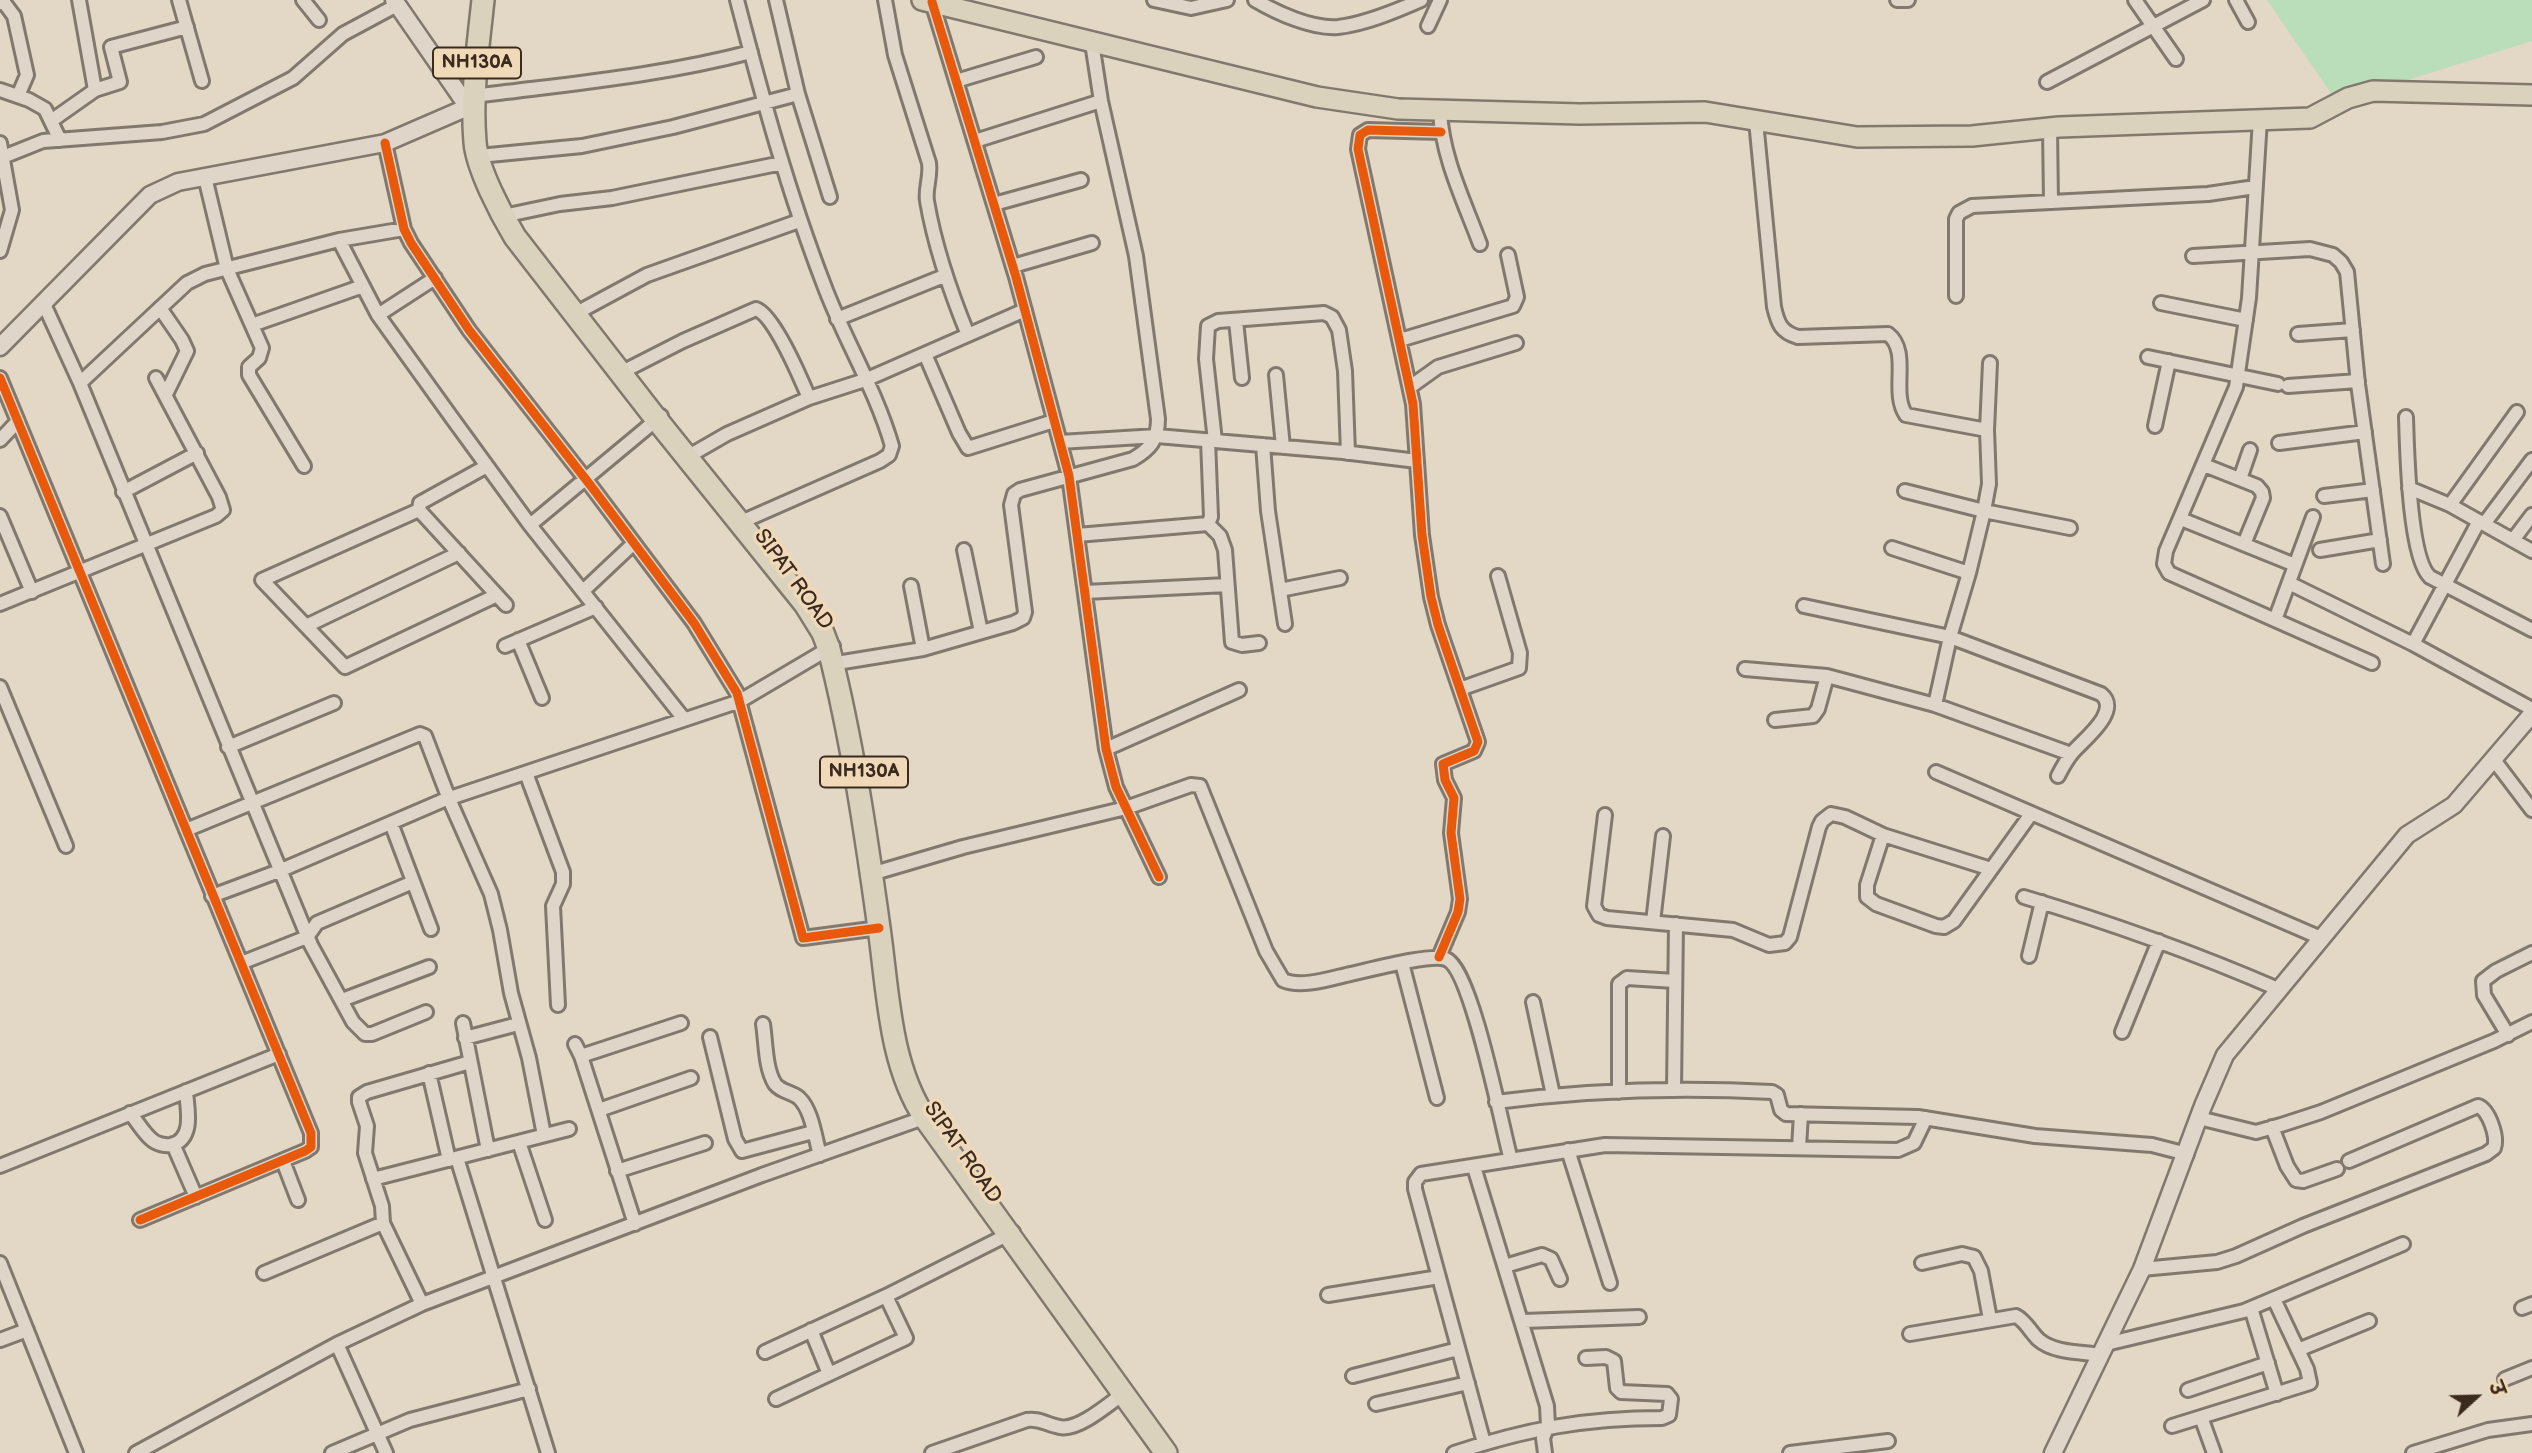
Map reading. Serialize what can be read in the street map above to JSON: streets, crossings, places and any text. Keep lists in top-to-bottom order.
{
  "streets": {
    "highway": ["NH130A", "SIPAT ROAD"]
  },
  "north": "right"
}
